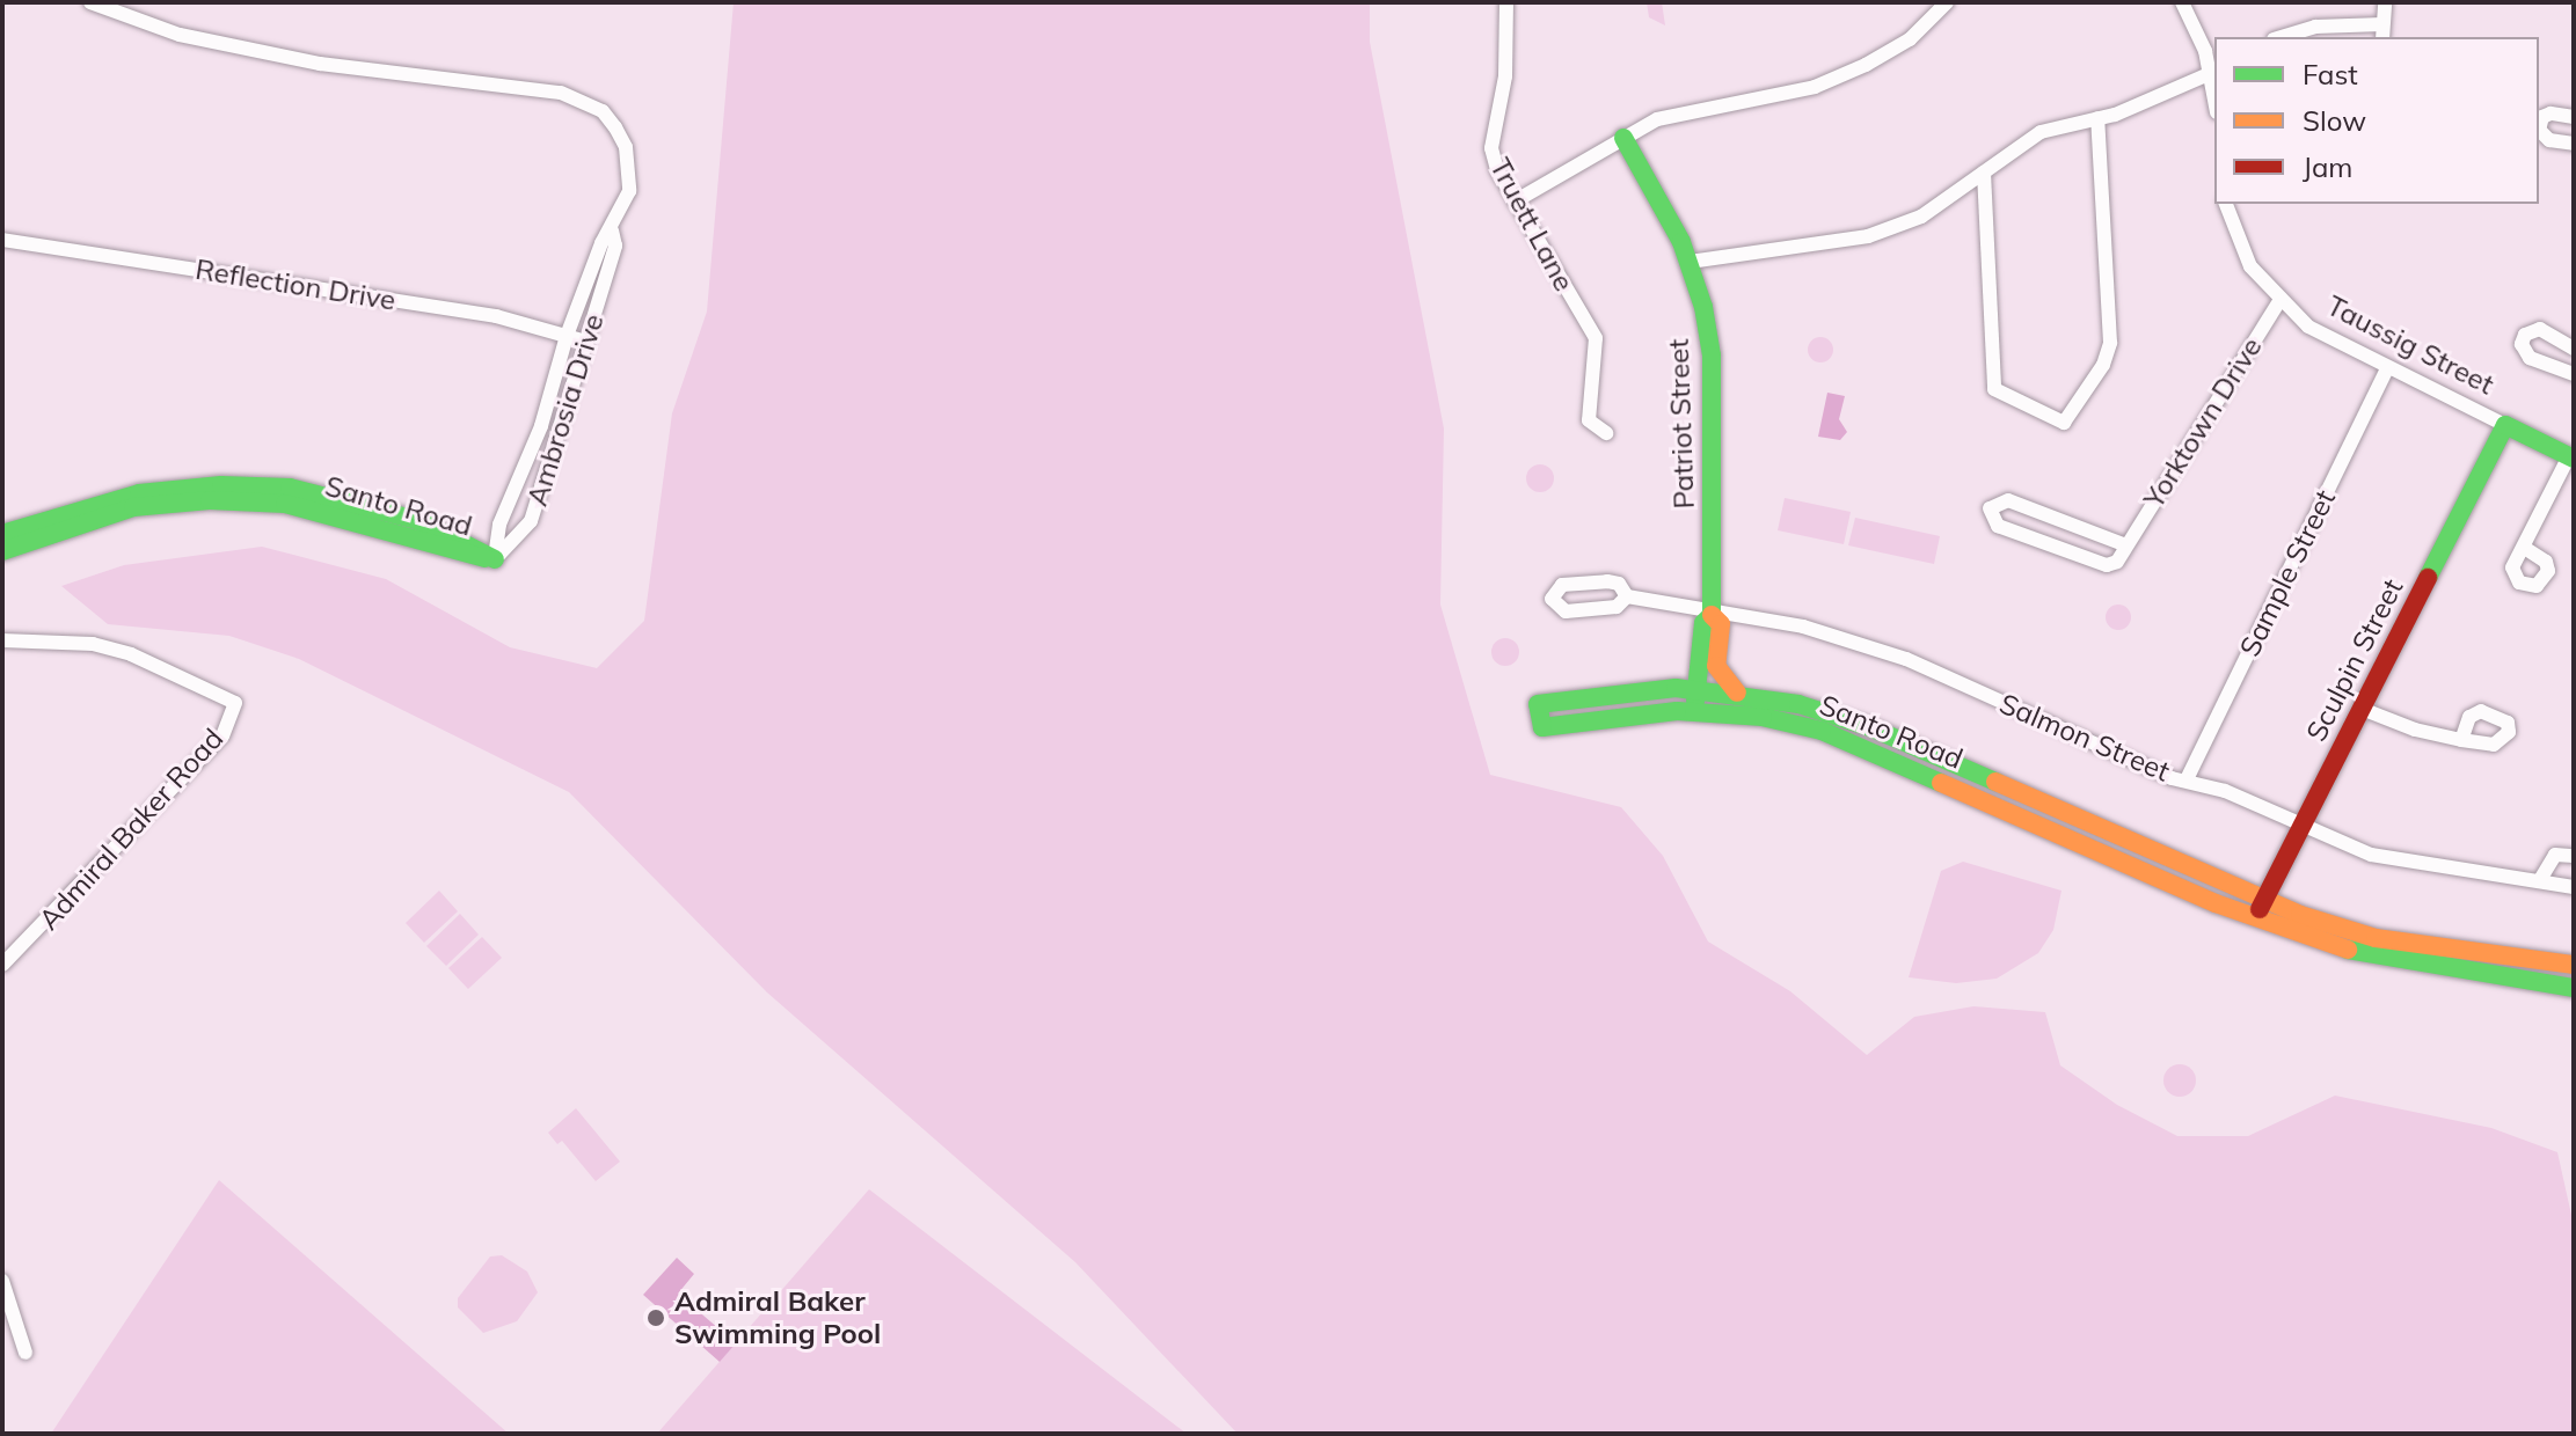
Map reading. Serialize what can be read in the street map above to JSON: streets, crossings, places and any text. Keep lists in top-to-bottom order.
{
  "streets": {
    "street": [
      "Truett Lane",
      "Reflection Drive",
      "Taussig Street",
      "Ambrosia Drive",
      "Yorktown Drive",
      "Patriot Street",
      "Santo Road",
      "Sample Street",
      "Sculpin Street",
      "Salmon Street",
      "Admiral Baker Road"
    ]
  },
  "crossings": [
    ["Reflection Drive", "Ambrosia Drive"],
    ["Taussig Street", "Yorktown Drive"],
    ["Taussig Street", "Sample Street"],
    ["Taussig Street", "Sculpin Street"],
    ["Ambrosia Drive", "Santo Road"],
    ["Patriot Street", "Santo Road"],
    ["Patriot Street", "Salmon Street"],
    ["Santo Road", "Sculpin Street"],
    ["Sample Street", "Salmon Street"],
    ["Sculpin Street", "Salmon Street"]
  ],
  "places": ["Admiral Baker Swimming Pool"],
  "legend": ["Fast", "Slow", "Jam"]
}
